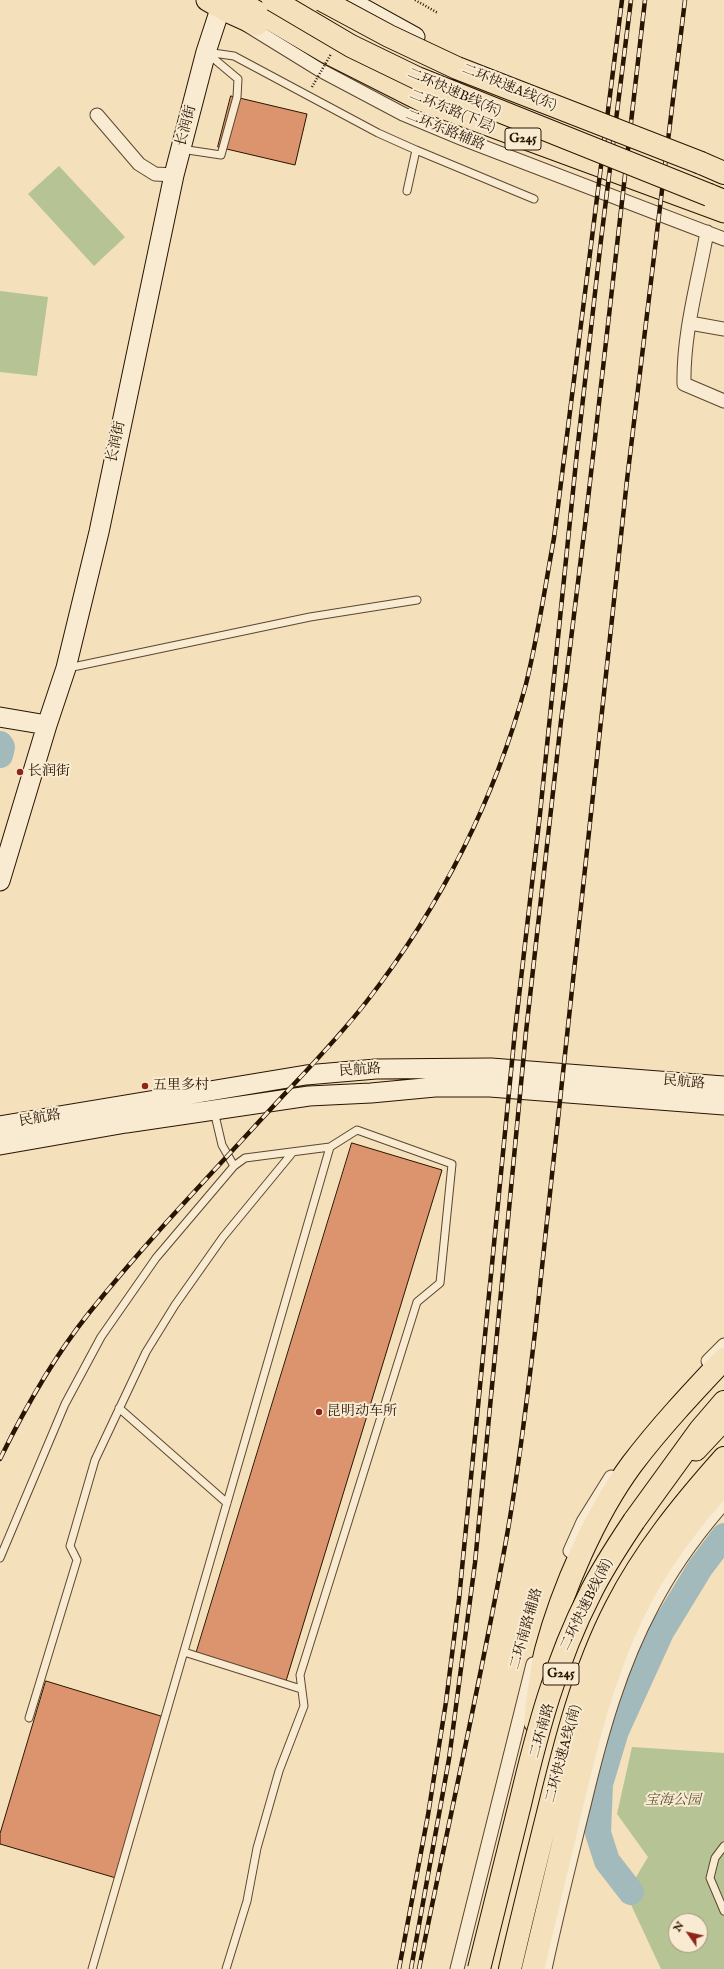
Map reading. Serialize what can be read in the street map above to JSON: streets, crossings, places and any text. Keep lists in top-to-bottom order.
{
  "streets": {
    "highway": [
      "二环快速A线(东)",
      "二环快速B线(东)",
      "二环快速B线(南)",
      "二环快速A线(南)"
    ],
    "main road": [
      "二环东路(下层)",
      "长润街",
      "G245",
      "民航路",
      "二环南路"
    ],
    "street": ["二环东路辅路", "二环南路辅路"]
  },
  "crossings": [
    ["二环快速B线(东)", "二环东路(下层)"],
    ["二环东路(下层)", "长润街"],
    ["二环东路(下层)", "二环东路辅路"],
    ["二环东路(下层)", "G245"],
    ["长润街", "二环东路辅路"]
  ],
  "parks": ["宝海公园"],
  "places": ["长润街", "五里多村", "昆明动车所"],
  "north": "top left"
}
